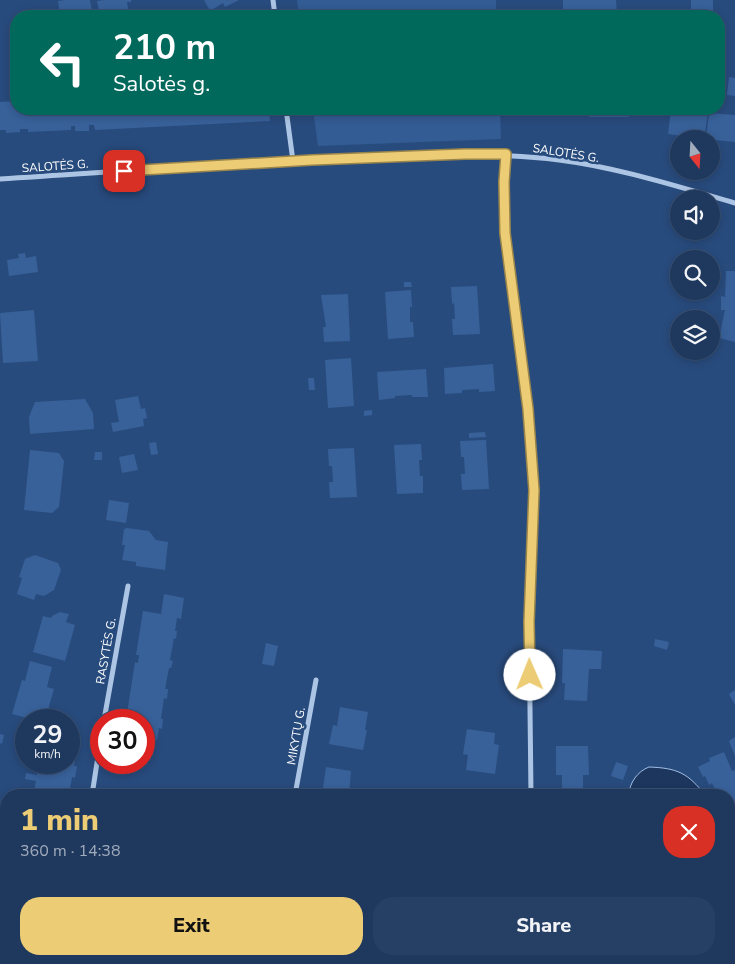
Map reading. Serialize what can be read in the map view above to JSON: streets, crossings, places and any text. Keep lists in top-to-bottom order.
{
  "streets": {
    "street": ["SALOTĖS G.", "RASYTĖS G.", "MIKYTŲ G."]
  },
  "north": "bottom",
  "page": {
    "turn": ["210 m", "Salotės g."],
    "speed": "29 km/h",
    "limit": "30",
    "heading": ["1 min", "360 m · 14:38"],
    "buttons": ["Exit", "Share"]
  }
}
